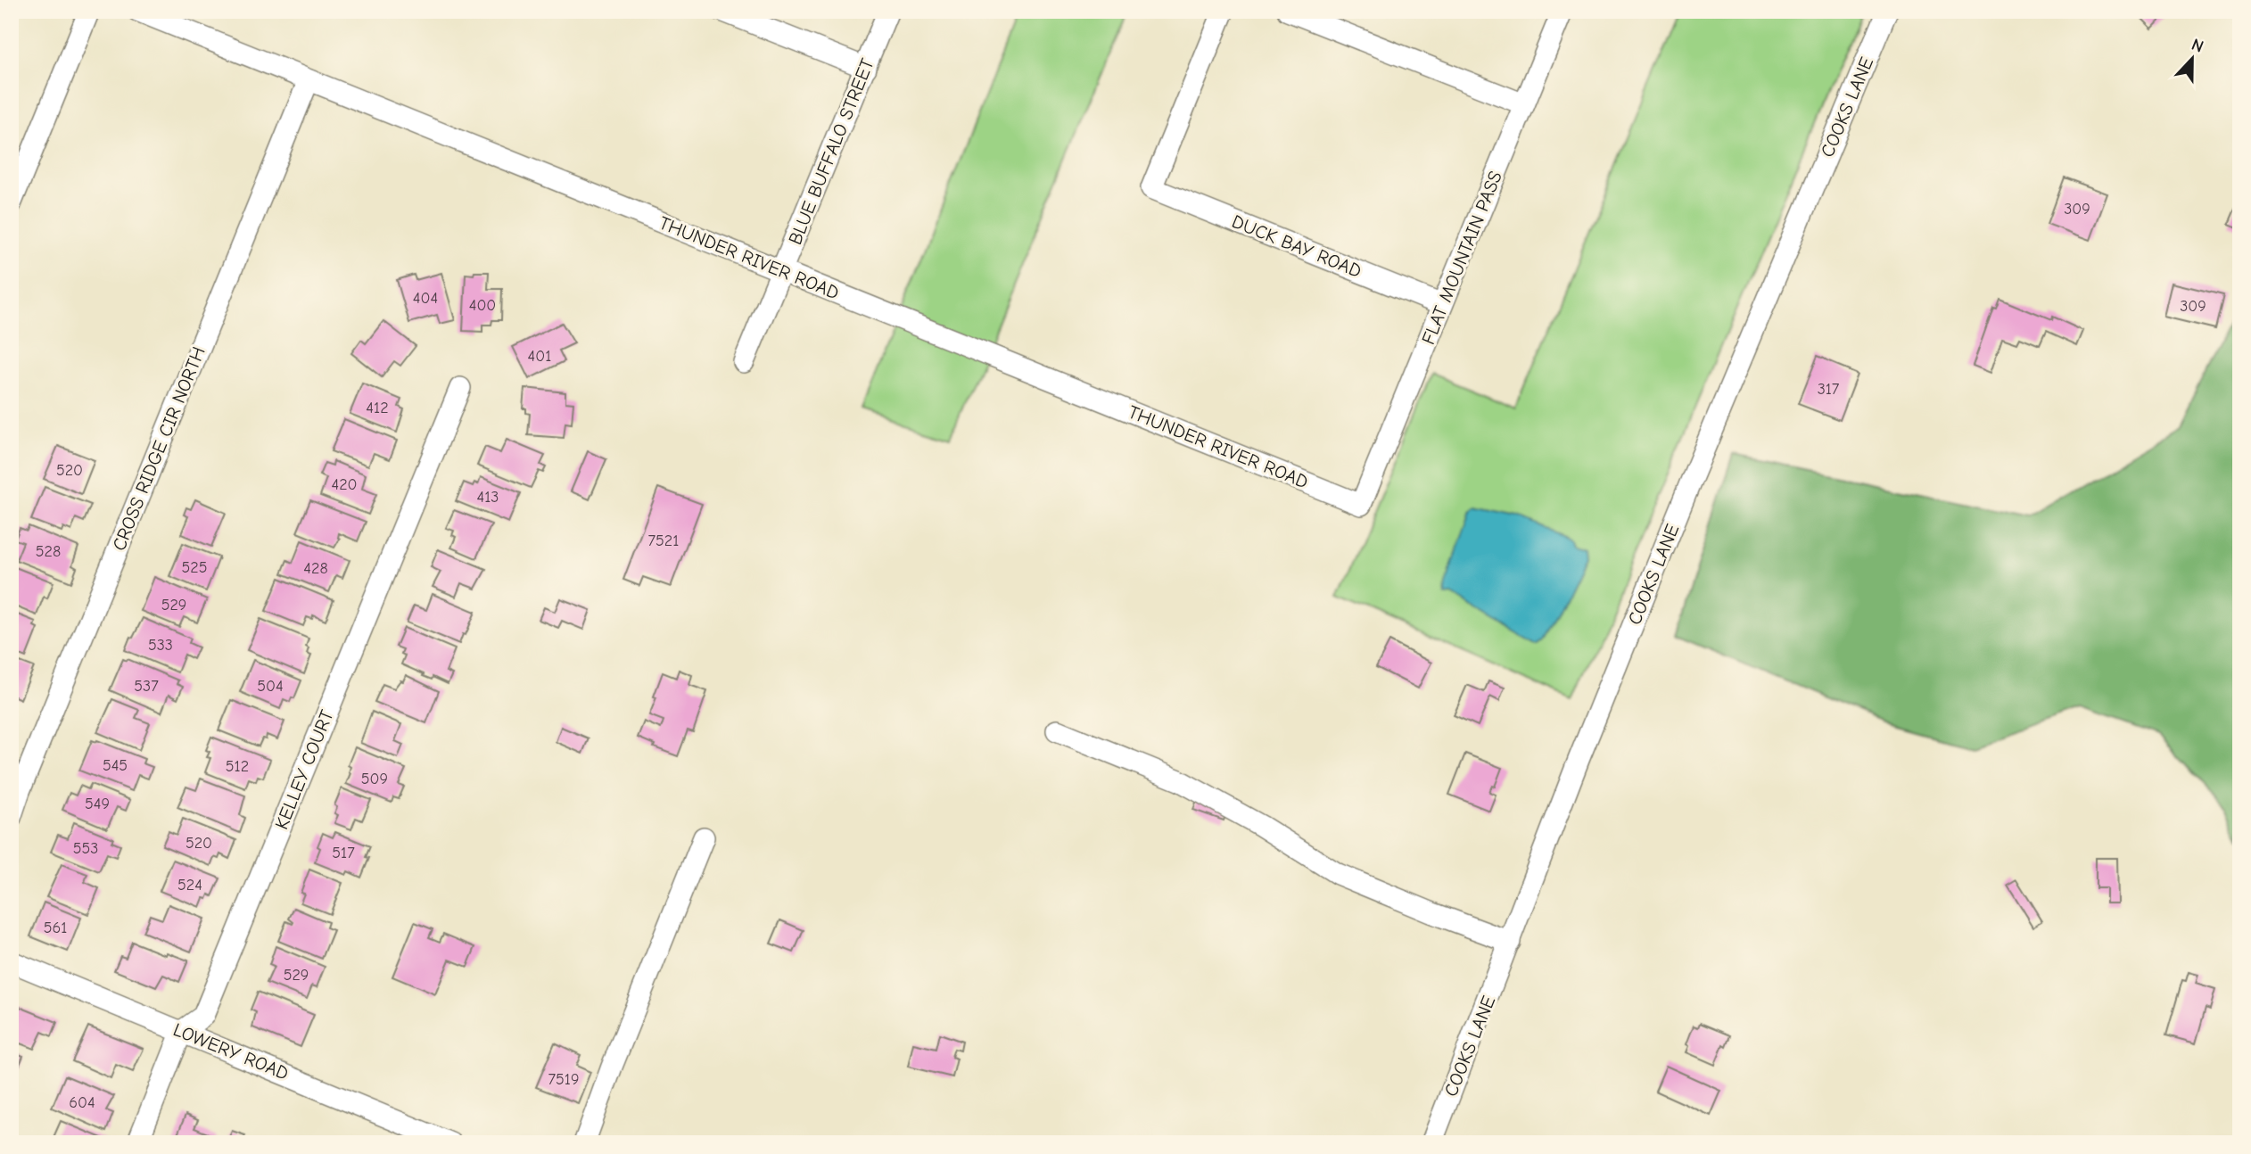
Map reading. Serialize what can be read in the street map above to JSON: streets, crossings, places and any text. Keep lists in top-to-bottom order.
{
  "streets": {
    "street": [
      "COOKS LANE",
      "BLUE BUFFALO STREET",
      "DUCK BAY ROAD",
      "THUNDER RIVER ROAD",
      "FLAT MOUNTAIN PASS",
      "CROSS RIDGE CIR NORTH",
      "KELLEY COURT",
      "LOWERY ROAD"
    ]
  },
  "crossings": [
    ["BLUE BUFFALO STREET", "THUNDER RIVER ROAD"],
    ["DUCK BAY ROAD", "FLAT MOUNTAIN PASS"],
    ["THUNDER RIVER ROAD", "FLAT MOUNTAIN PASS"],
    ["THUNDER RIVER ROAD", "CROSS RIDGE CIR NORTH"],
    ["KELLEY COURT", "LOWERY ROAD"]
  ],
  "house_numbers": [
    "309",
    "404",
    "400",
    "309",
    "401",
    "317",
    "412",
    "520",
    "420",
    "413",
    "7521",
    "528",
    "525",
    "428",
    "529",
    "533",
    "537",
    "504",
    "545",
    "512",
    "509",
    "549",
    "520",
    "553",
    "517",
    "524",
    "561",
    "529",
    "7519",
    "604"
  ],
  "north": "top"
}
